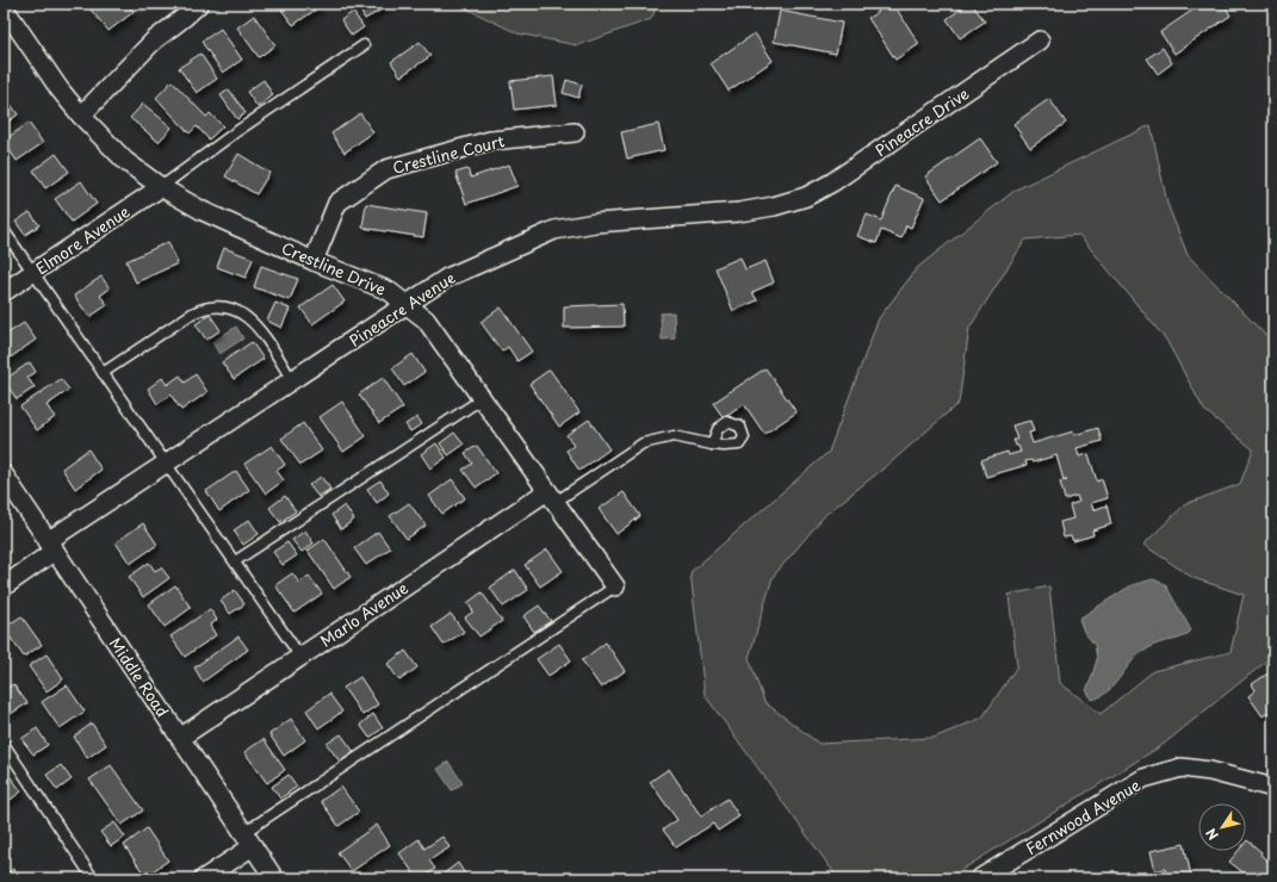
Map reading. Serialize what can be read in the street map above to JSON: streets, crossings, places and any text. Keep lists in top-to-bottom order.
{
  "streets": {
    "street": [
      "Pineacre Drive",
      "Crestline Court",
      "Elmore Avenue",
      "Crestline Drive",
      "Pineacre Avenue",
      "Marlo Avenue",
      "Middle Road",
      "Fernwood Avenue"
    ]
  },
  "crossings": [
    ["Pineacre Drive", "Pineacre Avenue"],
    ["Crestline Court", "Crestline Drive"],
    ["Elmore Avenue", "Crestline Drive"],
    ["Crestline Drive", "Pineacre Avenue"],
    ["Crestline Drive", "Marlo Avenue"],
    ["Pineacre Avenue", "Middle Road"],
    ["Marlo Avenue", "Middle Road"]
  ],
  "north": "bottom left"
}
